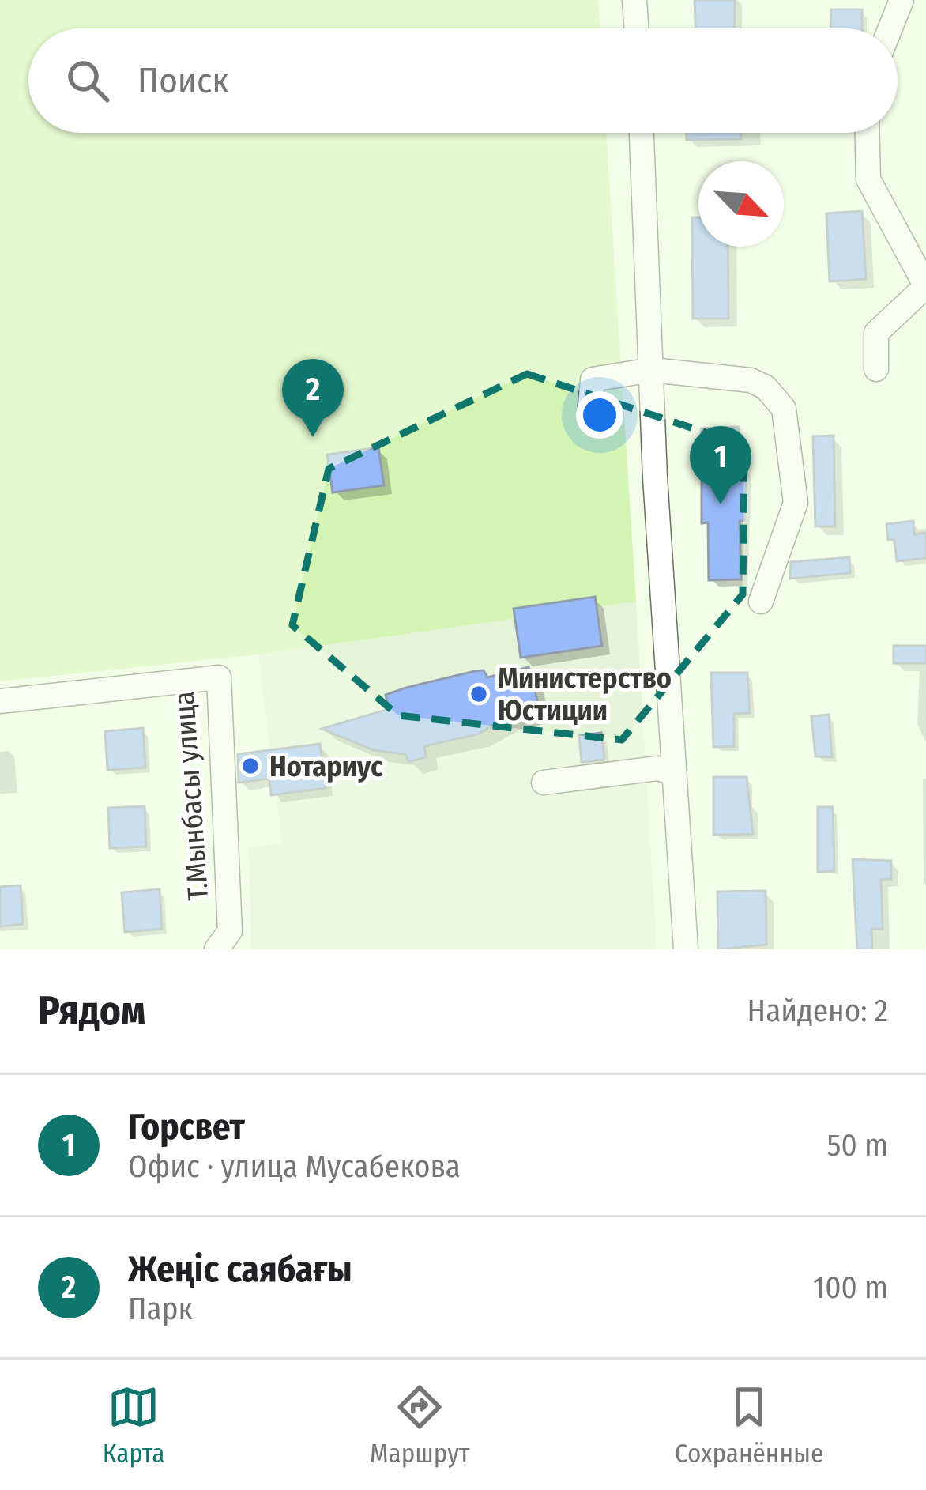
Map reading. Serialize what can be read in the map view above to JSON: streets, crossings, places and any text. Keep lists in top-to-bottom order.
{
  "streets": {
    "street": ["Т.Мынбасы улица"]
  },
  "places": ["Министерство Юстиции", "Нотариус"],
  "north": "bottom right",
  "page": {
    "search": "Поиск",
    "pins": ["2", "1"],
    "heading": ["Рядом", "Найдено: 2"],
    "list": [
      {
        "mark": "1",
        "name": "Горсвет",
        "note": "Офис · улица Мусабекова",
        "value": "50 m"
      },
      {
        "mark": "2",
        "name": "Жеңіс саябағы",
        "note": "Парк",
        "value": "100 m"
      }
    ],
    "nav": ["Карта", "Маршрут", "Сохранённые"]
  }
}
